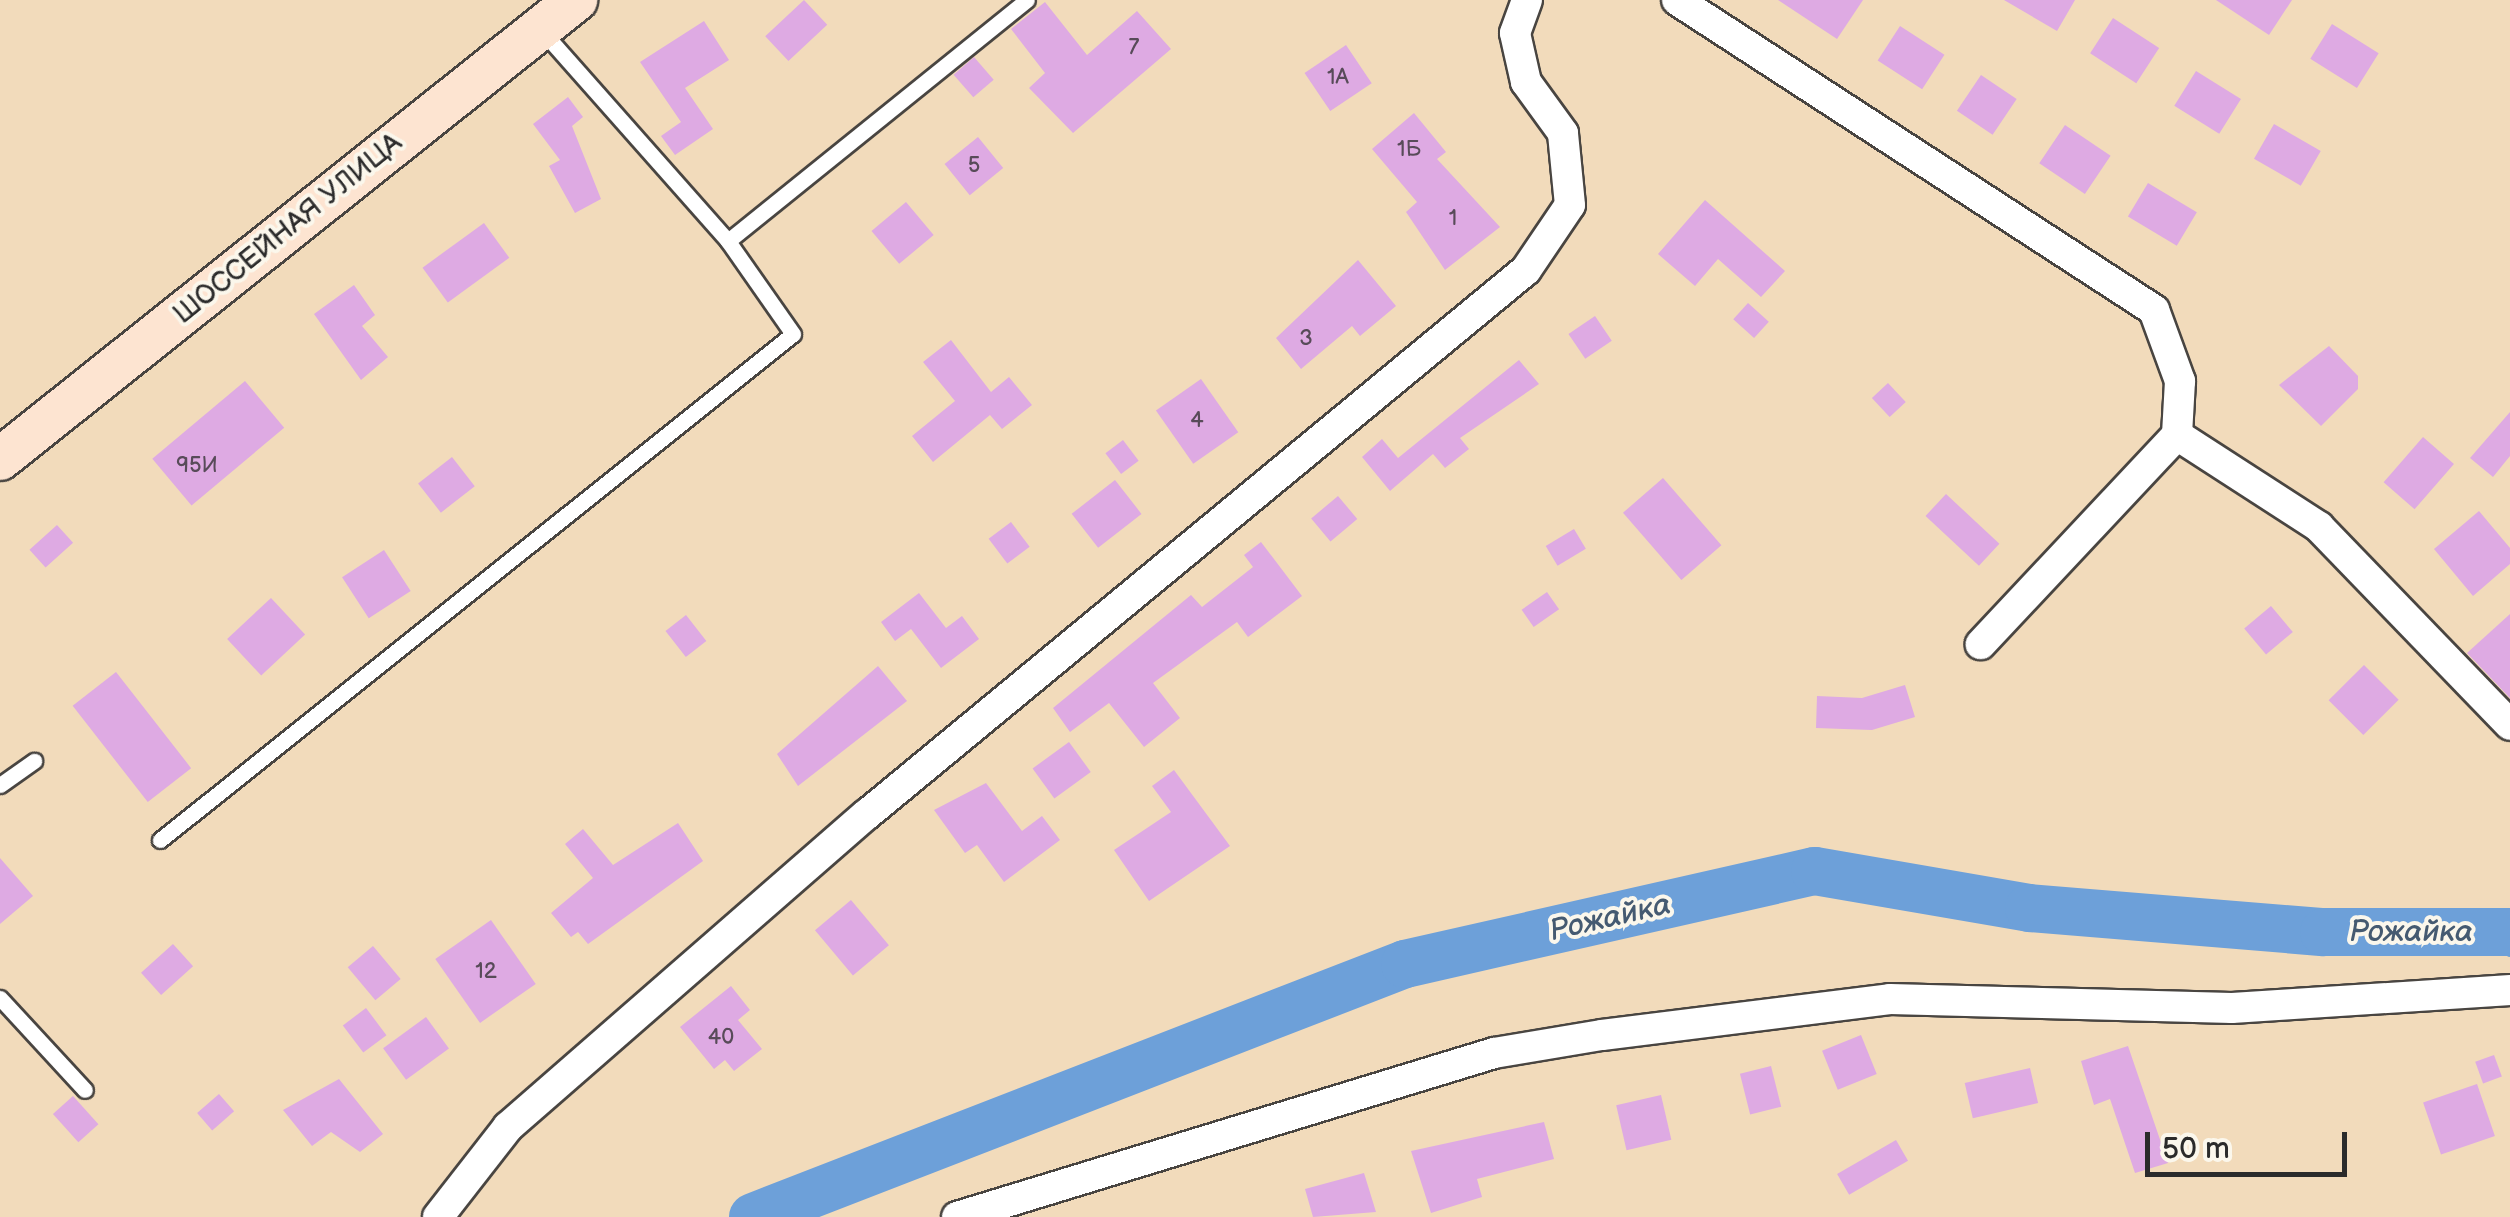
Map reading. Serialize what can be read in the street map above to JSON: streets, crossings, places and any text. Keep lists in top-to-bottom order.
{
  "streets": {
    "street": ["ШОССЕЙНАЯ УЛИЦА"]
  },
  "water": ["Рожайка"],
  "house_numbers": [
    "7",
    "1А",
    "1Б",
    "5",
    "1",
    "3",
    "4",
    "95И",
    "12",
    "40"
  ],
  "scale_bar": "50 m"
}
